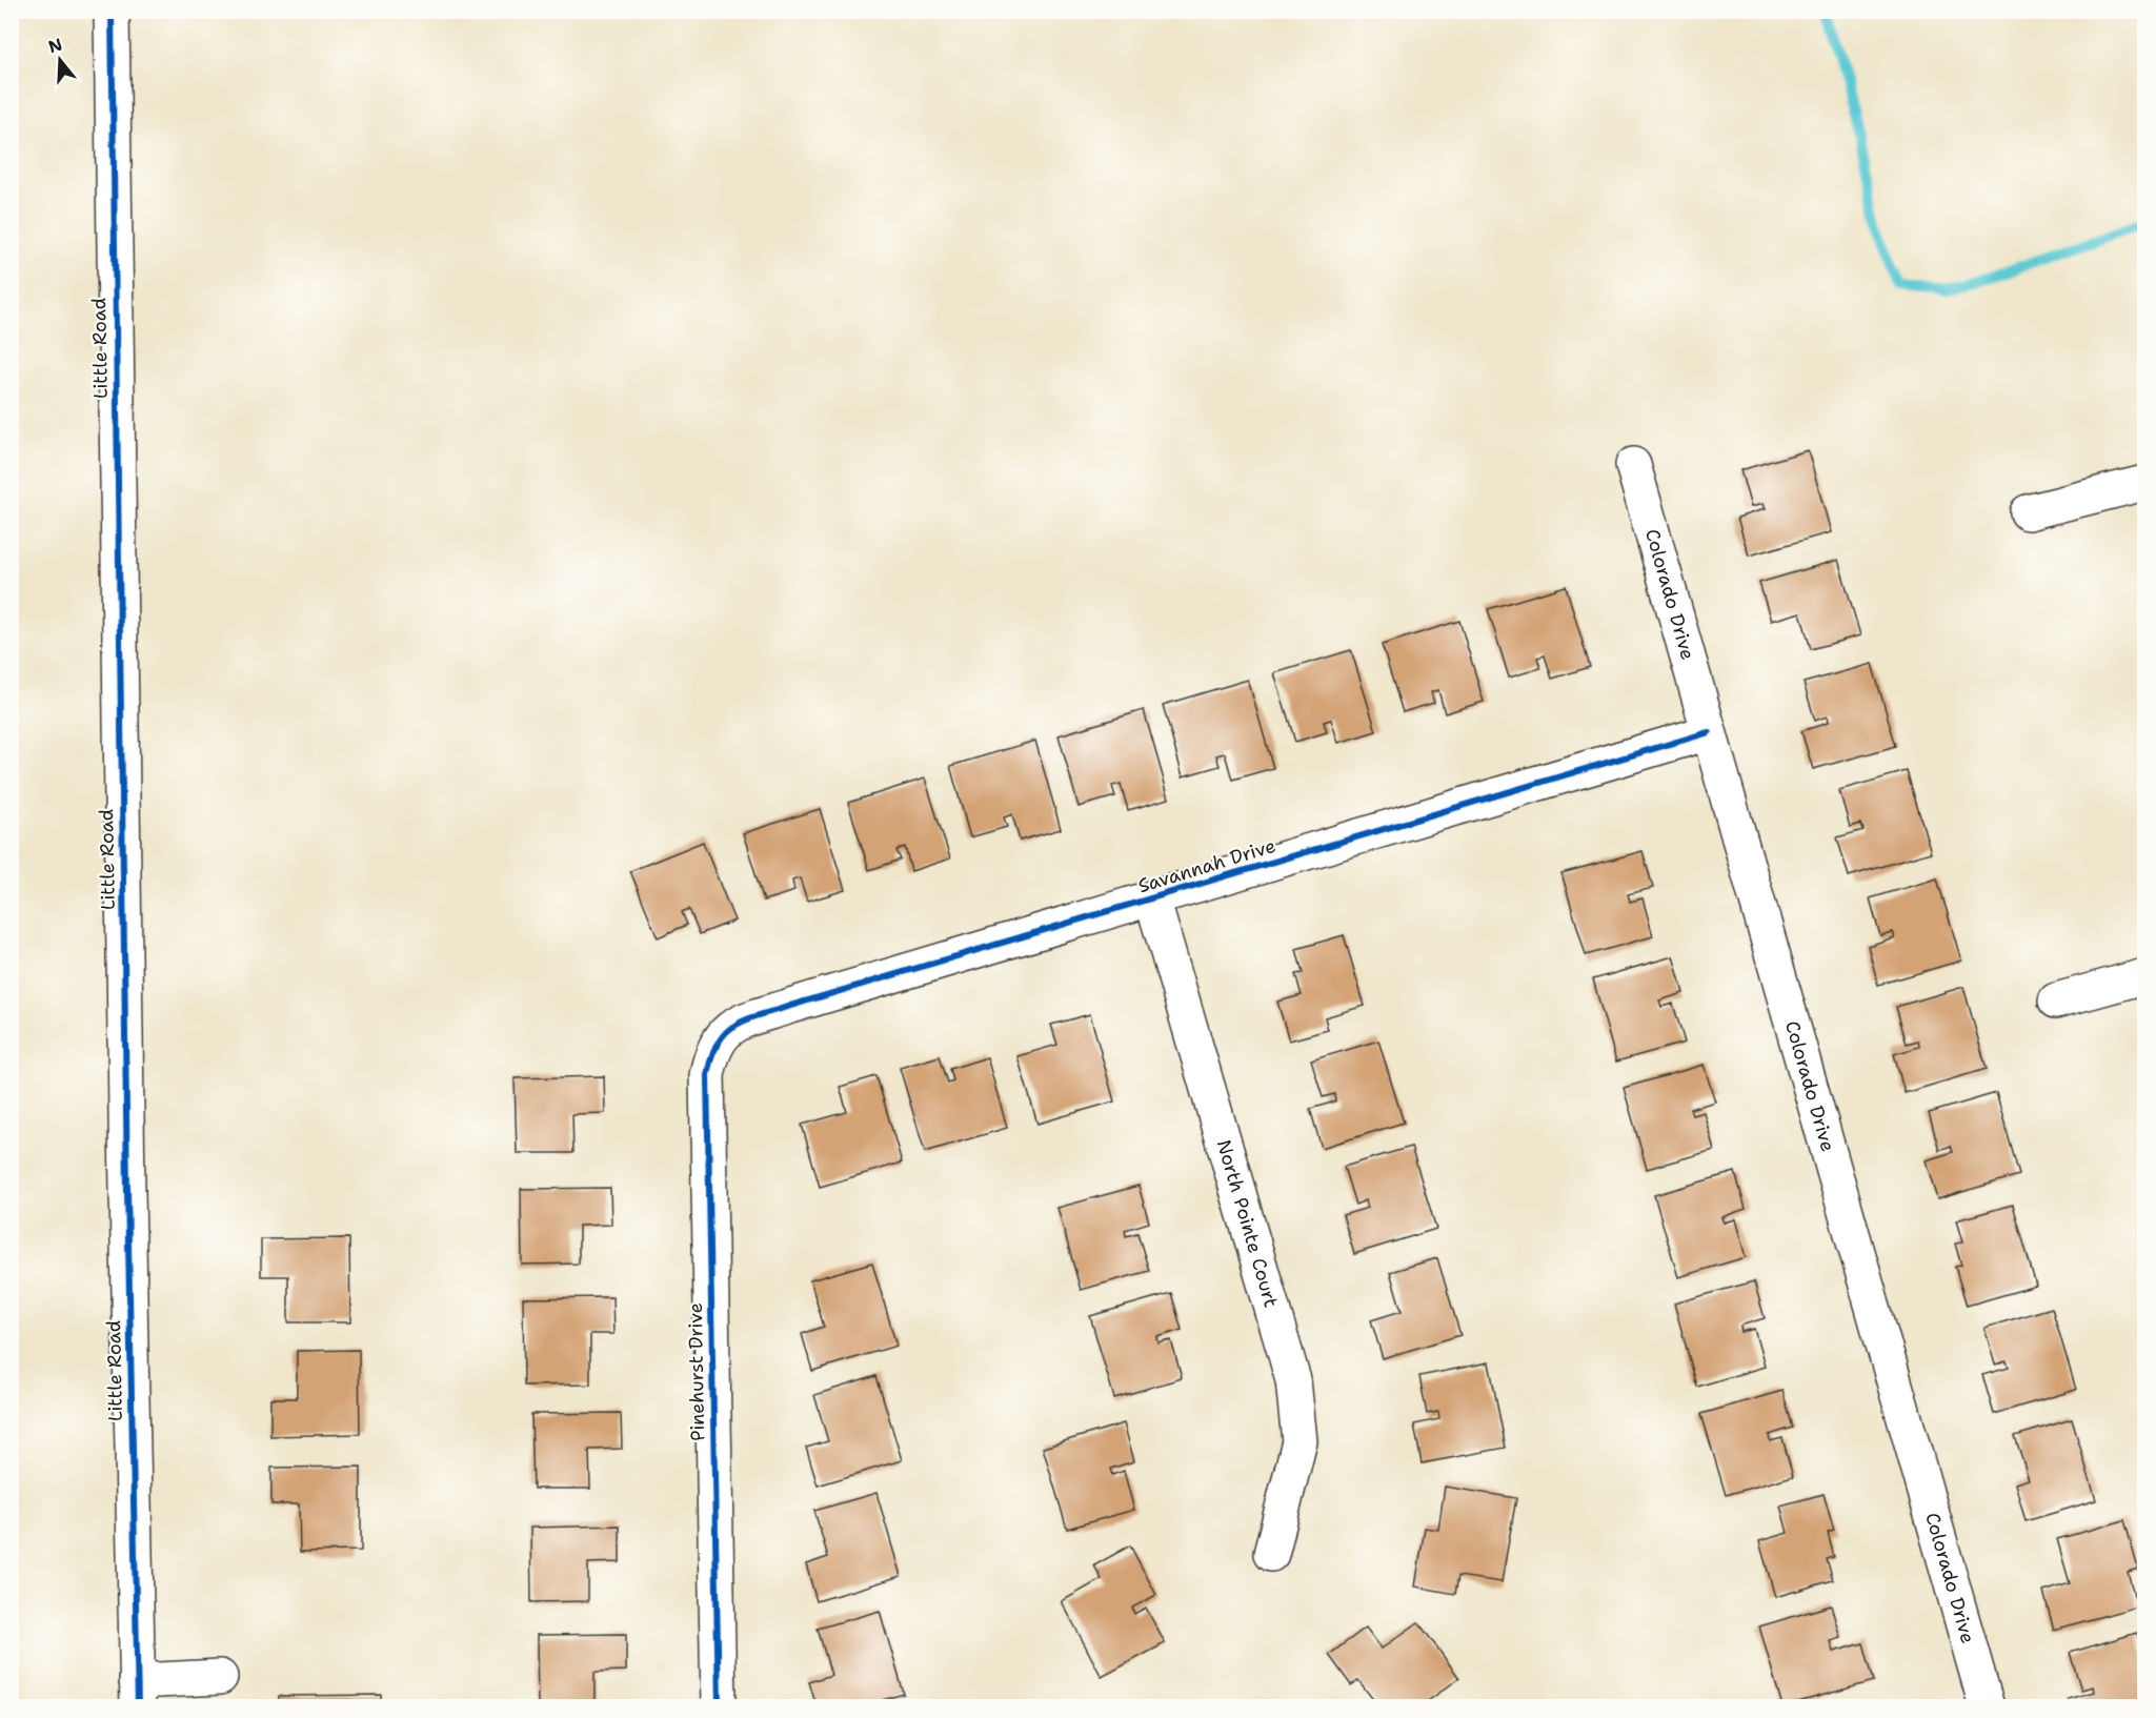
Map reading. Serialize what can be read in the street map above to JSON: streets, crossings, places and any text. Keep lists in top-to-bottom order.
{
  "streets": {
    "street": [
      "Little Road",
      "Colorado Drive",
      "Savannah Drive",
      "North Pointe Court",
      "Pinehurst Drive"
    ]
  },
  "crossings": [
    ["Colorado Drive", "Savannah Drive"],
    ["Savannah Drive", "North Pointe Court"],
    ["Savannah Drive", "Pinehurst Drive"]
  ],
  "north": "top"
}
